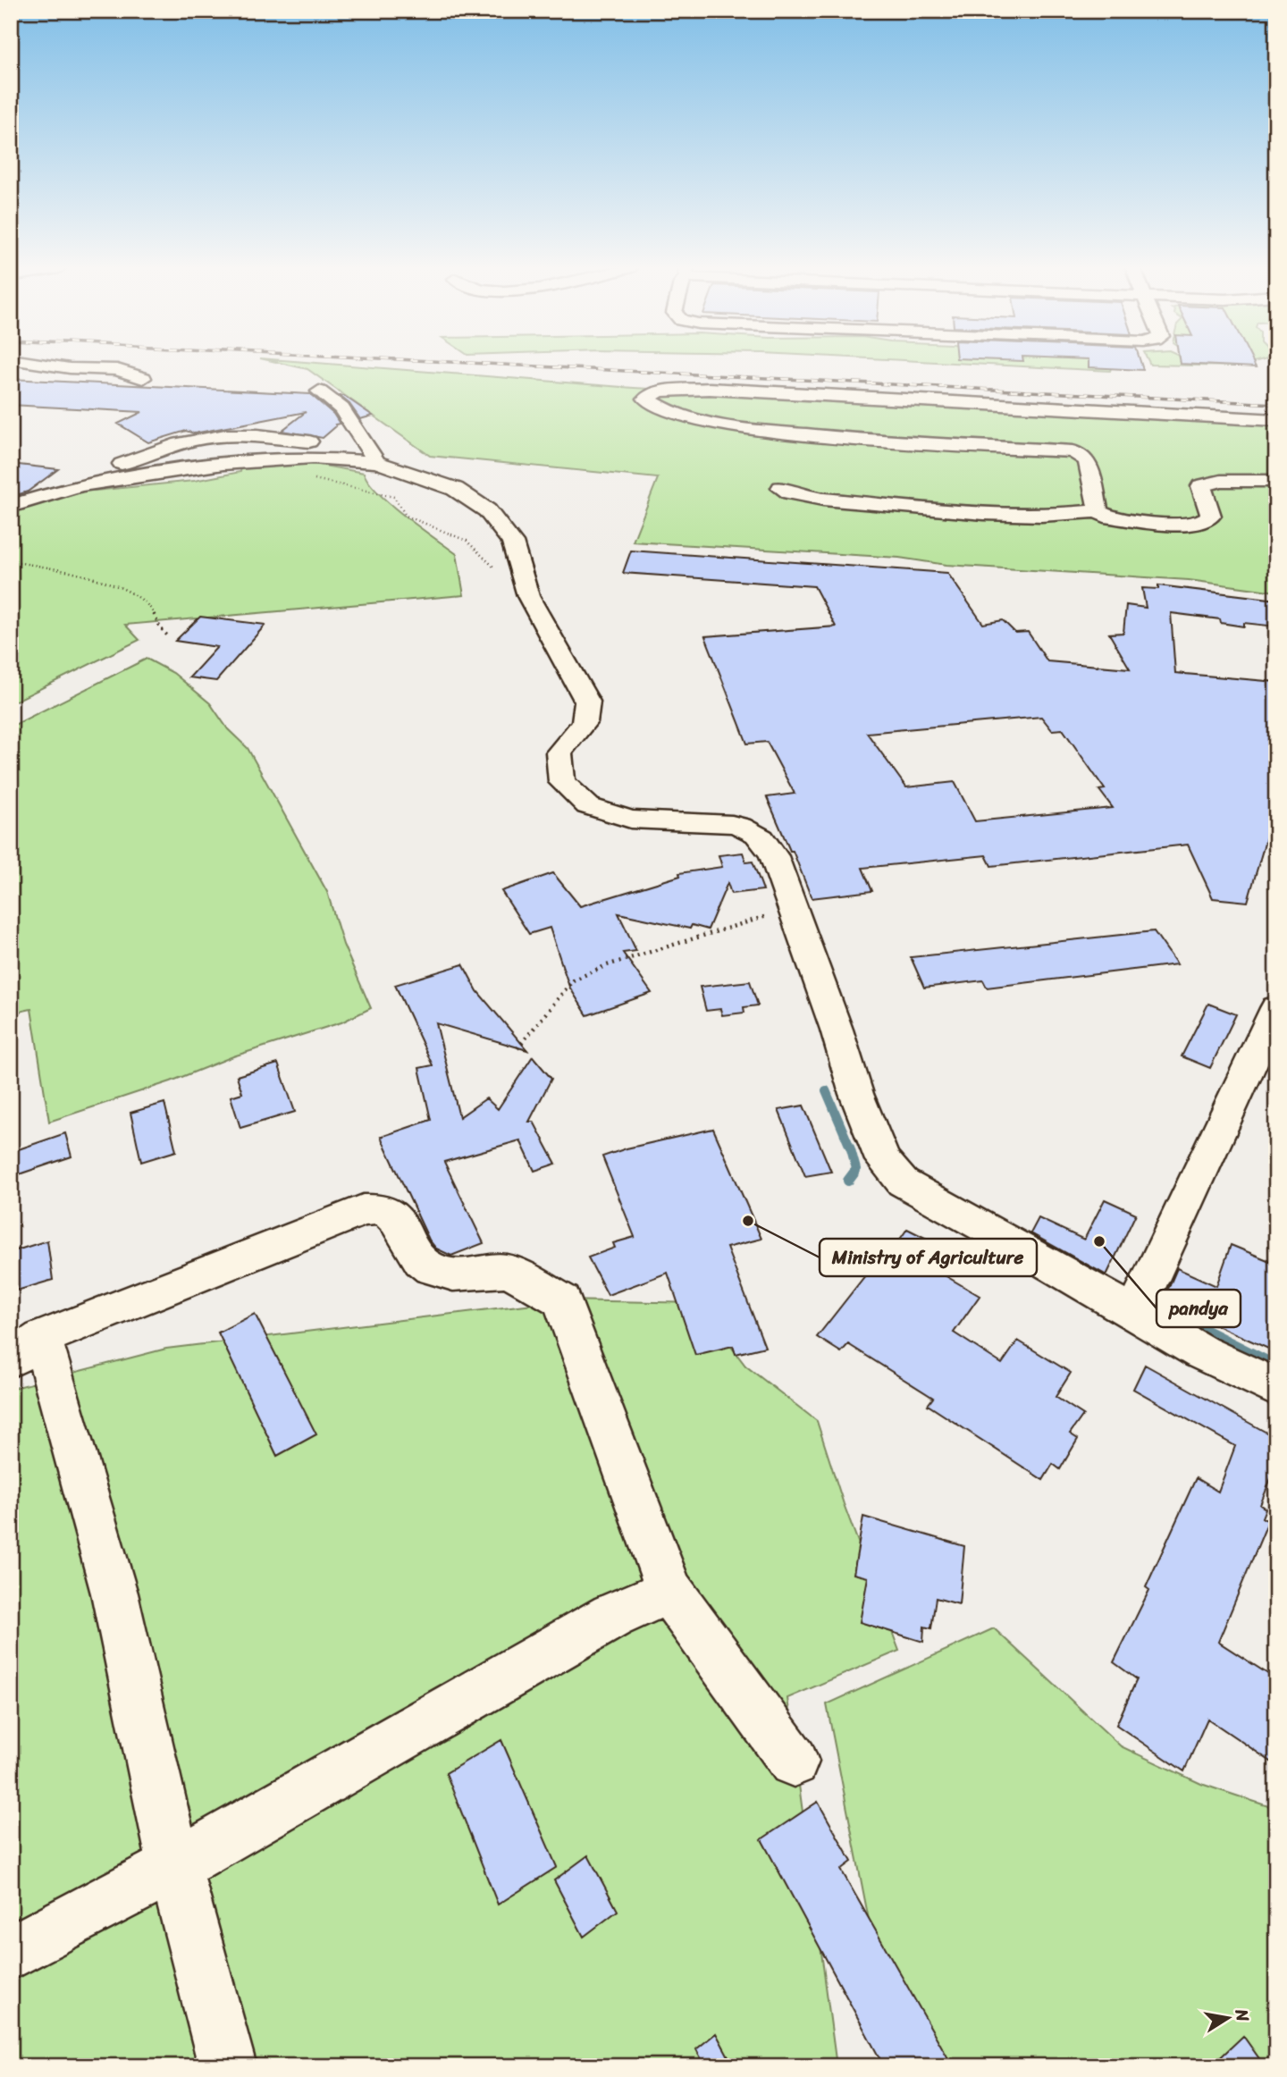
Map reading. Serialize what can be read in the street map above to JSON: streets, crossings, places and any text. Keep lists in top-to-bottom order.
{
  "places": ["Ministry of Agriculture", "pandya"],
  "north": "right"
}
